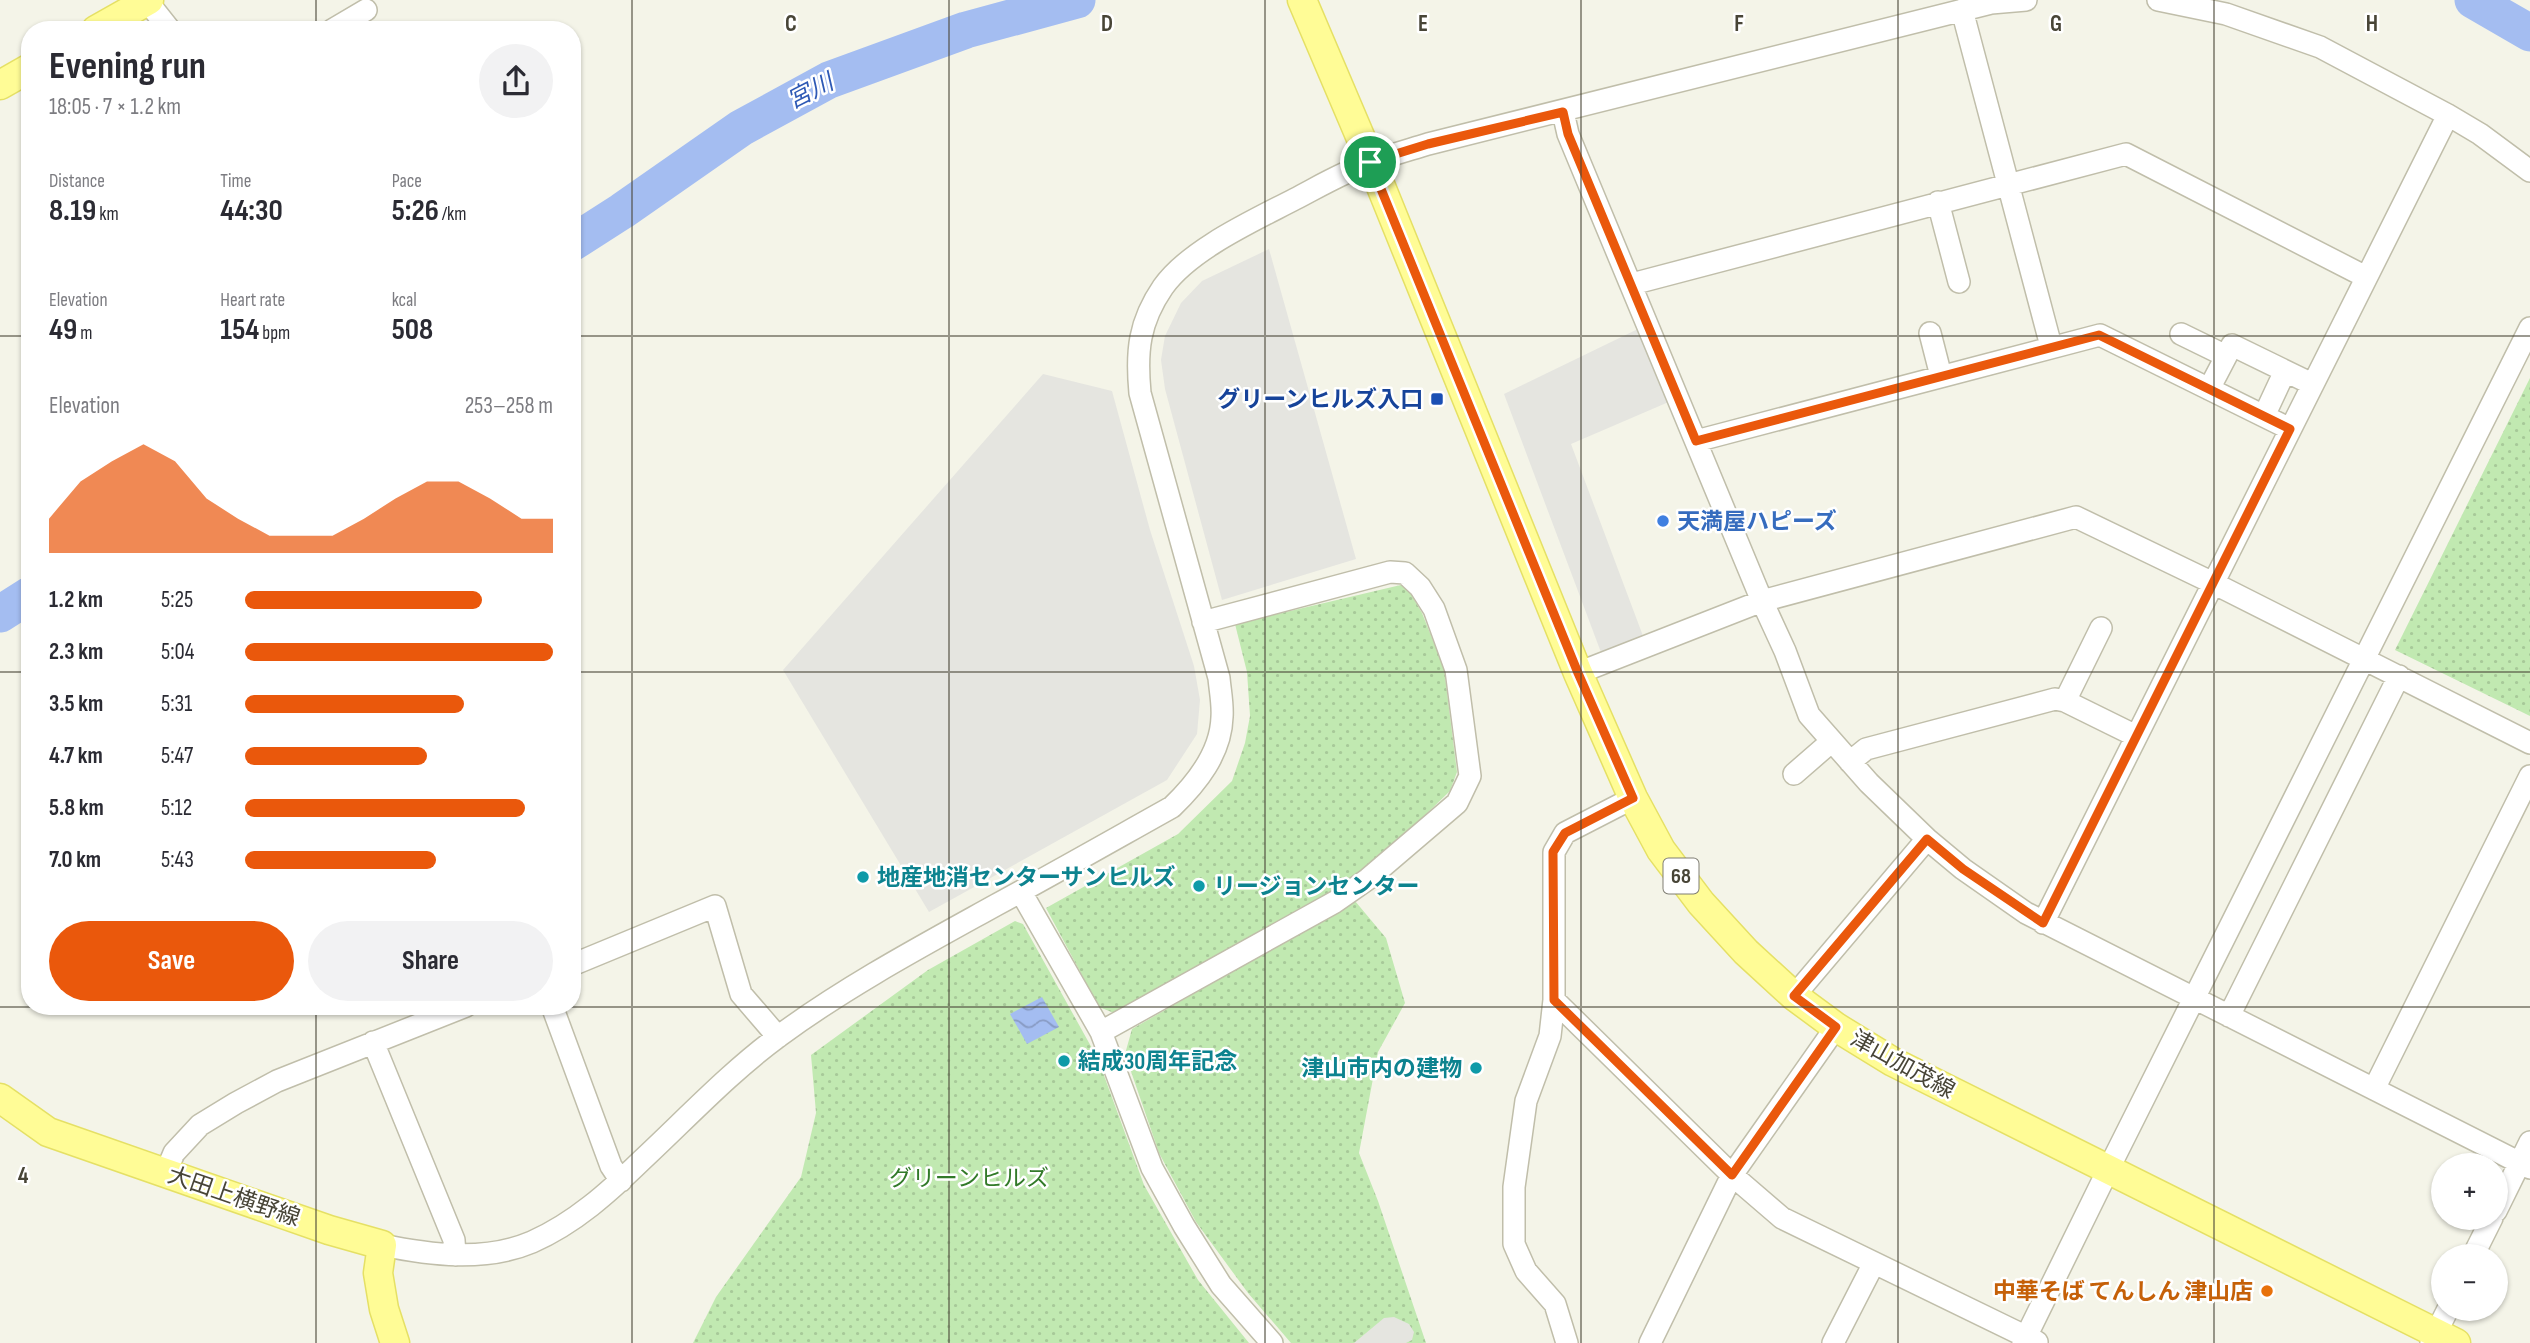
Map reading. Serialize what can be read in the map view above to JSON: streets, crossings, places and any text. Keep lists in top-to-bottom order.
{
  "streets": {
    "main road": ["68", "津山加茂線", "大田上横野線"]
  },
  "water": ["宮川"],
  "parks": ["グリーンヒルズ"],
  "places": {
    "transit": ["グリーンヒルズ入口"],
    "other": [
      "天満屋ハピーズ",
      "地産地消センターサンヒルズ",
      "リージョンセンター",
      "結成30周年記念",
      "津山市内の建物",
      "中華そば てんしん 津山店"
    ]
  },
  "page": {
    "heading": ["Evening run", "18:05 · 7 × 1.2 km"],
    "stats": [
      ["Distance", "8.19 km"],
      ["Time", "44:30"],
      ["Pace", "5:26 /km"],
      ["Elevation", "49 m"],
      ["Heart rate", "154 bpm"],
      ["kcal", "508"]
    ],
    "chart": ["Elevation", "253–258 m"],
    "list": [
      {
        "name": "1.2 km",
        "note": "5:25"
      },
      {
        "name": "2.3 km",
        "note": "5:04"
      },
      {
        "name": "3.5 km",
        "note": "5:31"
      },
      {
        "name": "4.7 km",
        "note": "5:47"
      },
      {
        "name": "5.8 km",
        "note": "5:12"
      },
      {
        "name": "7.0 km",
        "note": "5:43"
      }
    ],
    "buttons": ["Save", "Share"],
    "map_buttons": ["+", "−"]
  },
  "grid": {
    "columns": [
      "C",
      "D",
      "E",
      "F",
      "G",
      "H"
    ],
    "rows": ["4"]
  }
}
